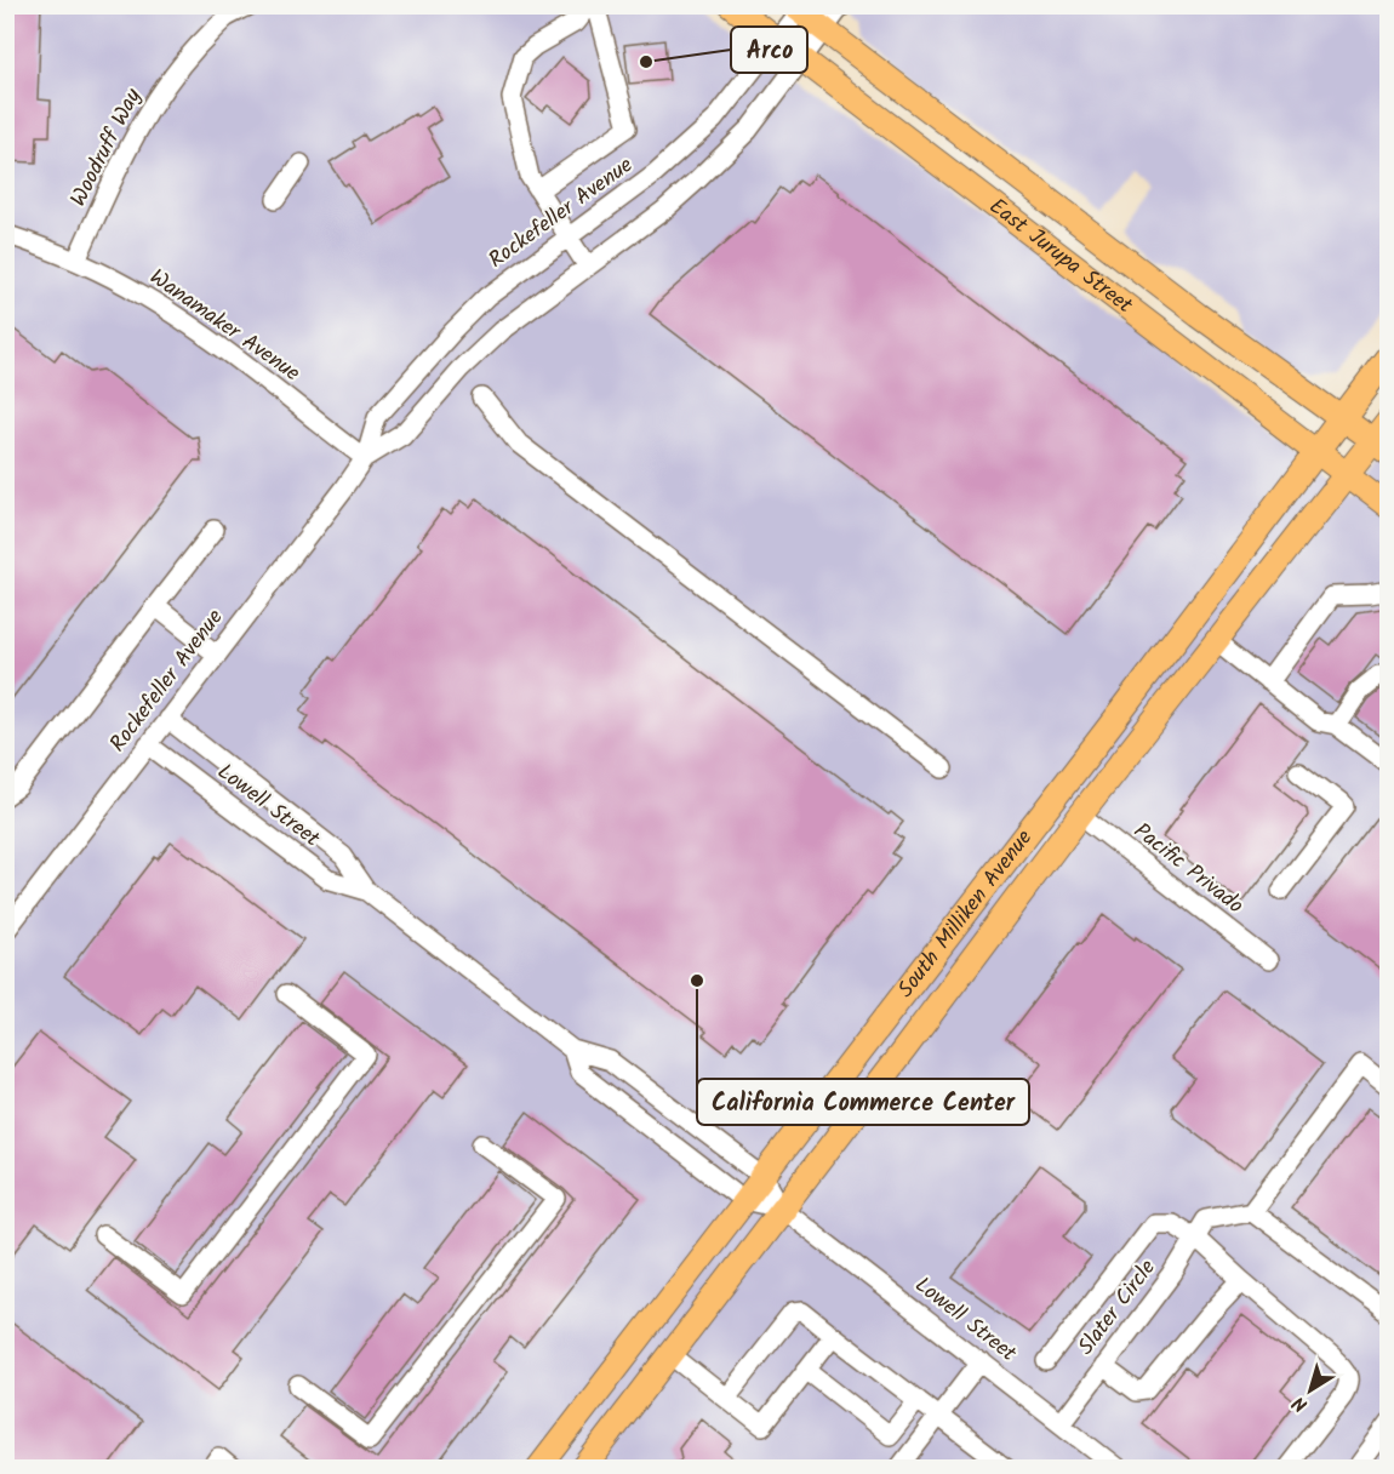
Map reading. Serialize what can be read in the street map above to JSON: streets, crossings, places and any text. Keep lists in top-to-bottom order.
{
  "streets": {
    "main road": ["East Jurupa Street", "South Milliken Avenue"],
    "street": [
      "Woodruff Way",
      "Rockefeller Avenue",
      "Wanamaker Avenue",
      "Lowell Street",
      "Pacific Privado",
      "Slater Circle"
    ]
  },
  "crossings": [
    ["Woodruff Way", "Wanamaker Avenue"],
    ["Rockefeller Avenue", "East Jurupa Street"],
    ["Rockefeller Avenue", "Wanamaker Avenue"],
    ["Rockefeller Avenue", "Lowell Street"],
    ["East Jurupa Street", "South Milliken Avenue"],
    ["Lowell Street", "South Milliken Avenue"],
    ["Lowell Street", "Slater Circle"],
    ["Pacific Privado", "South Milliken Avenue"]
  ],
  "places": ["Arco", "California Commerce Center"],
  "north": "bottom left"
}
